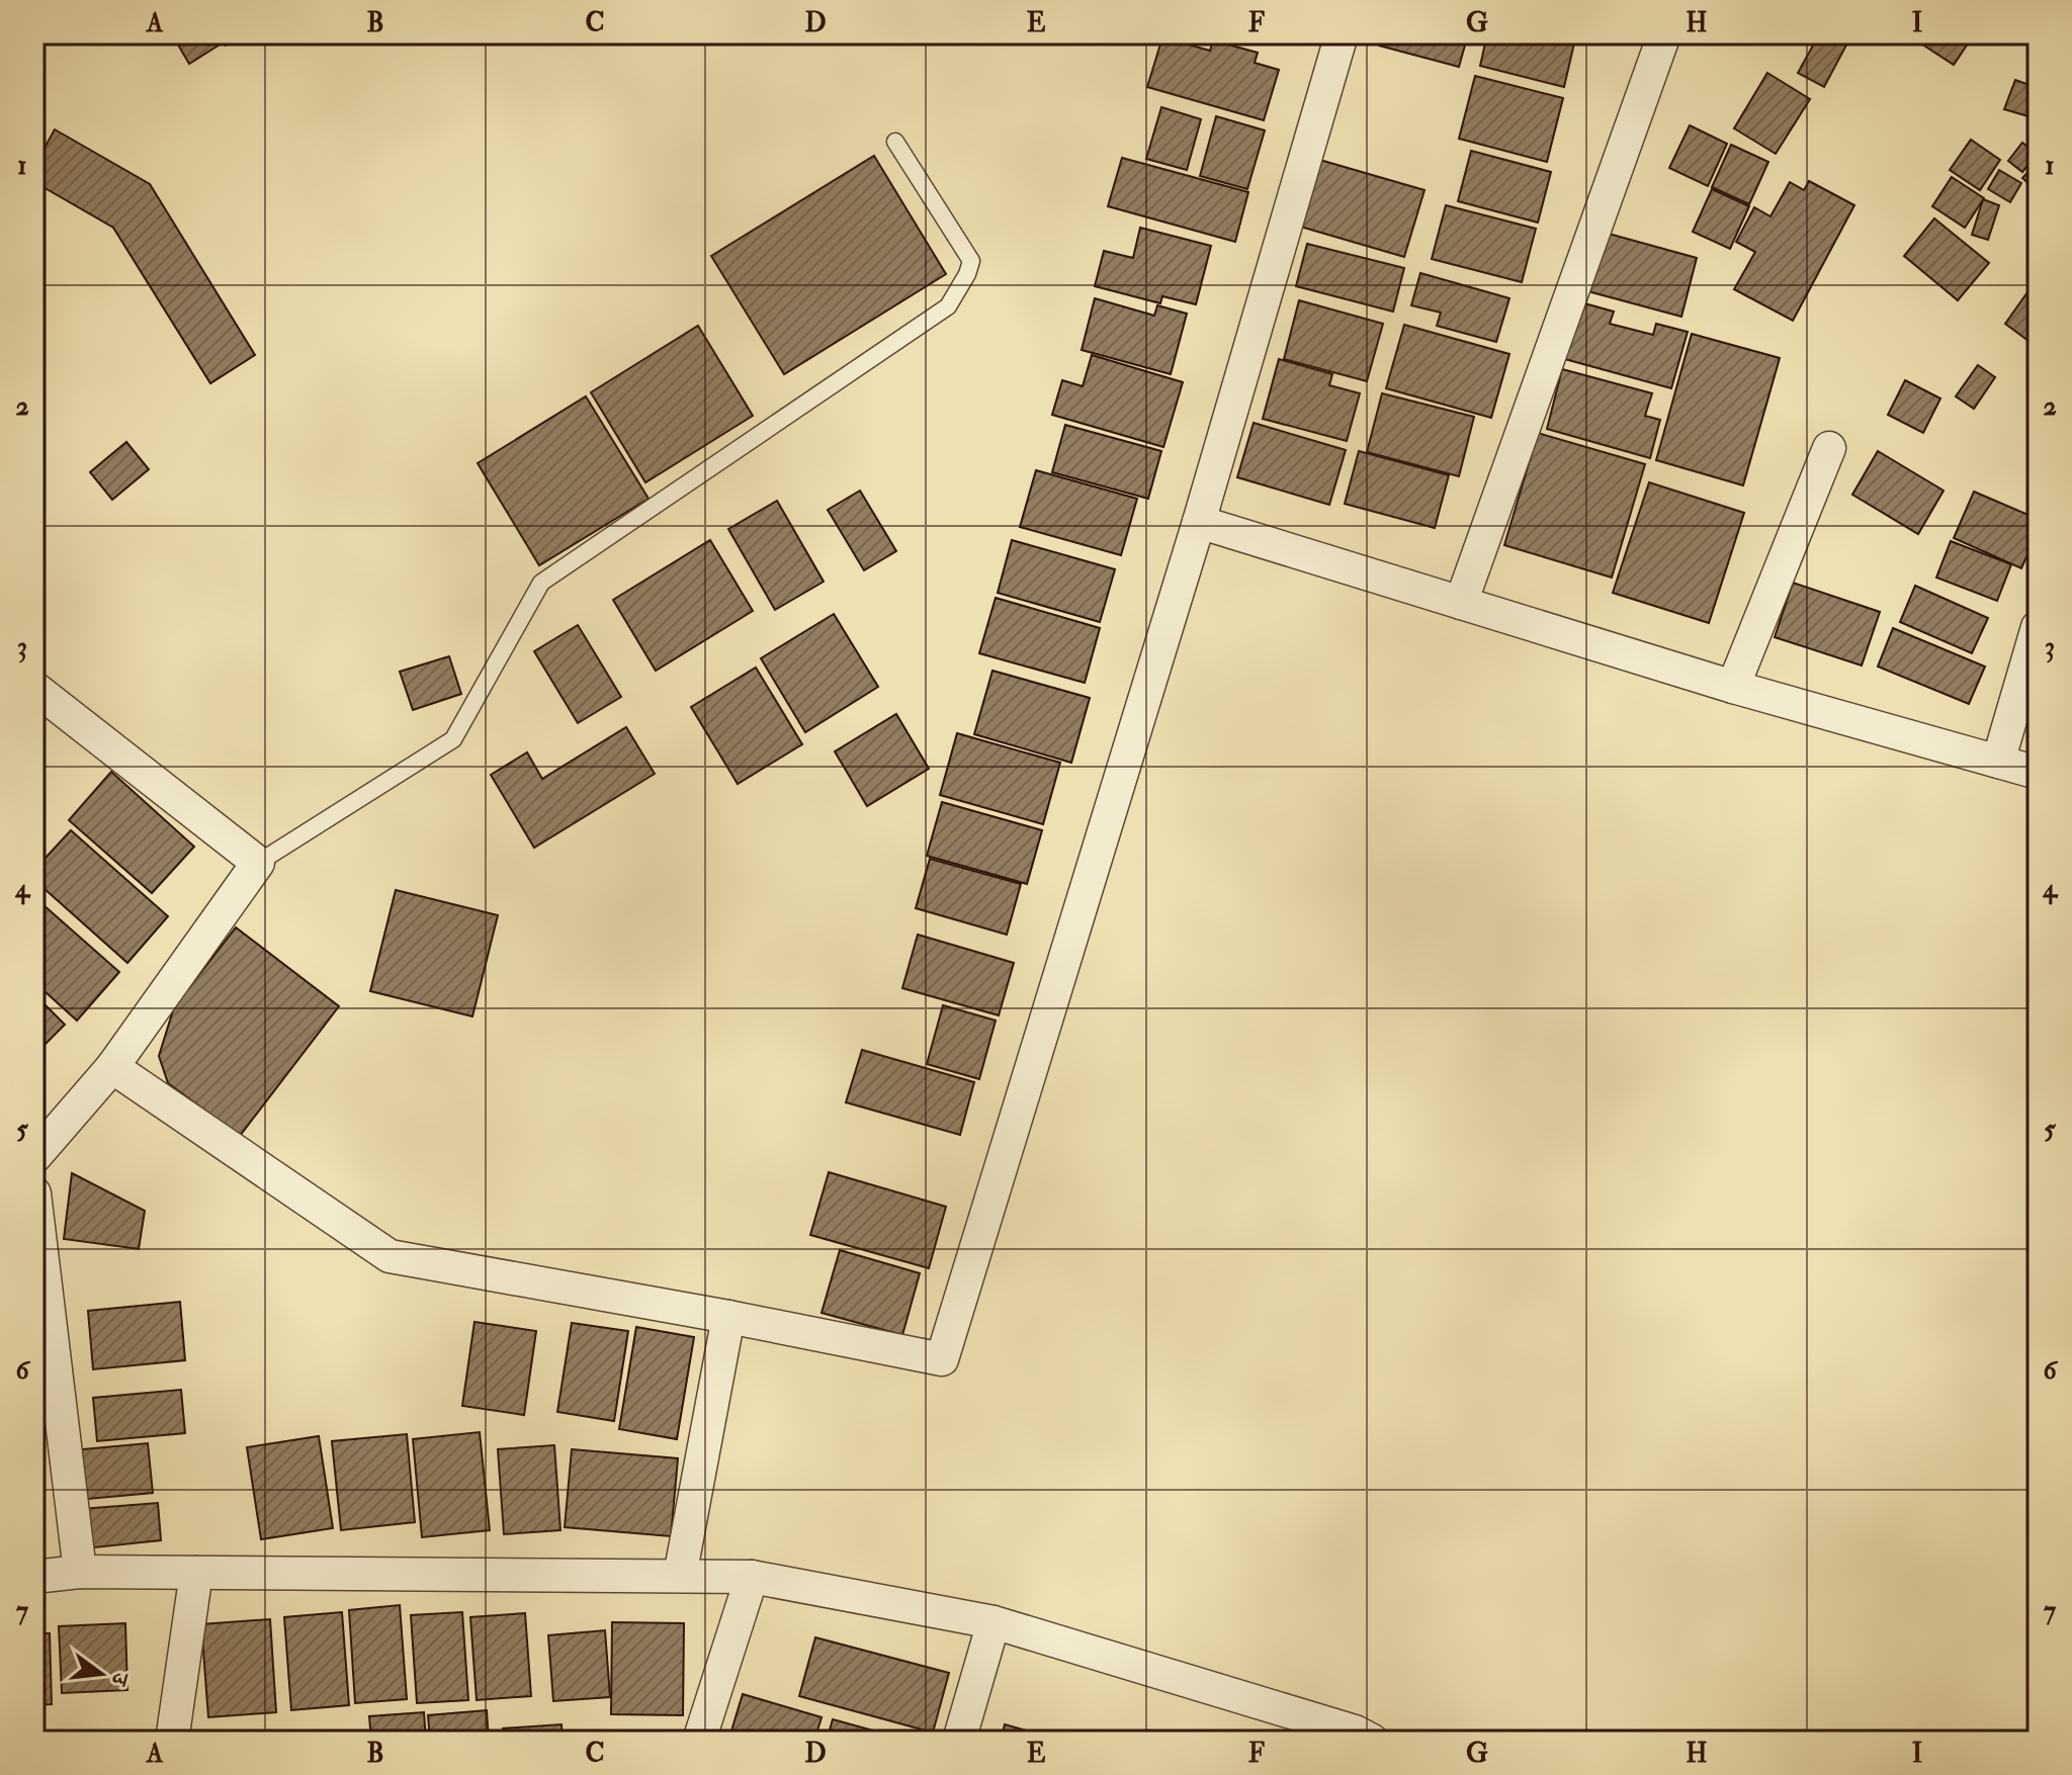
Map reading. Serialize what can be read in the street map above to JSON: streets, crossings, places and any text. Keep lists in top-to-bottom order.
{
  "north": "right",
  "grid": {
    "columns": [
      "A",
      "B",
      "C",
      "D",
      "E",
      "F",
      "G",
      "H",
      "I"
    ],
    "rows": [
      "1",
      "2",
      "3",
      "4",
      "5",
      "6",
      "7"
    ]
  }
}
